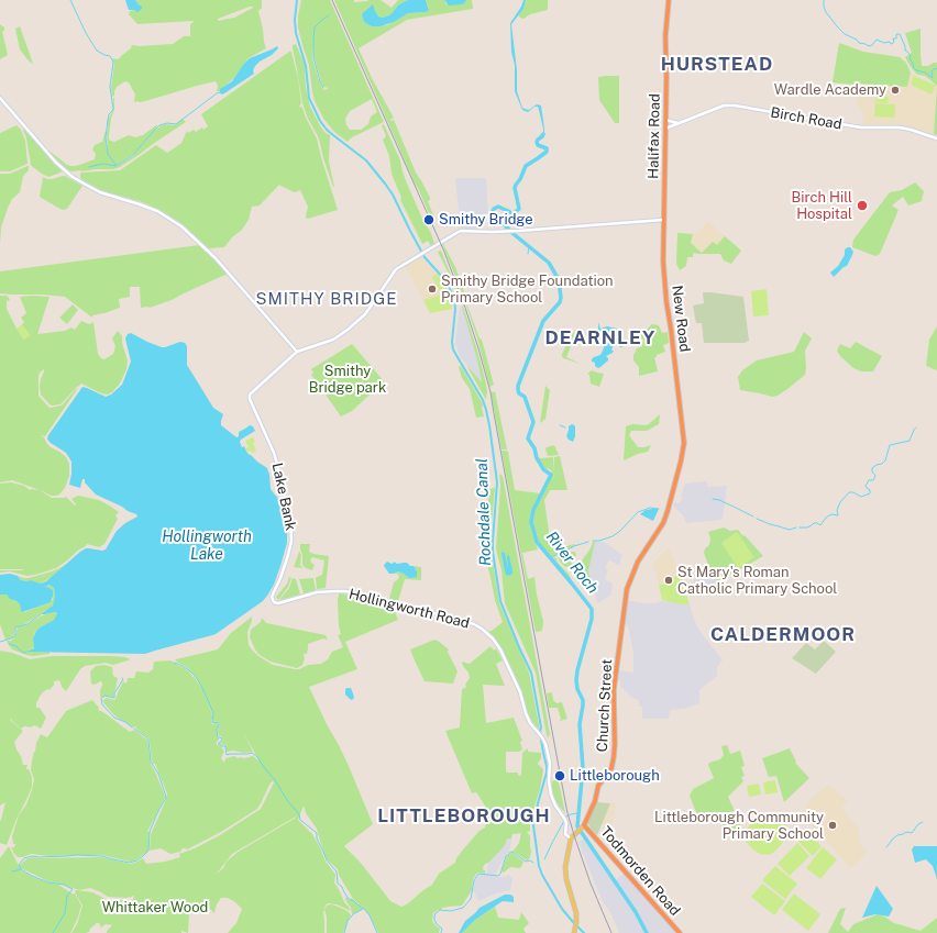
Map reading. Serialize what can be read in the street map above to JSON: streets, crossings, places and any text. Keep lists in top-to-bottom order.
{
  "streets": {
    "highway": [
      "Halifax Road",
      "New Road",
      "Church Street",
      "Todmorden Road"
    ],
    "main road": ["Birch Road", "Lake Bank", "Hollingworth Road"]
  },
  "crossings": [
    ["Birch Road", "Halifax Road"],
    ["Halifax Road", "New Road"],
    ["New Road", "Church Street"],
    ["Lake Bank", "Hollingworth Road"],
    ["Hollingworth Road", "Church Street"],
    ["Church Street", "Todmorden Road"]
  ],
  "districts": [
    "HURSTEAD",
    "SMITHY BRIDGE",
    "DEARNLEY",
    "CALDERMOOR",
    "LITTLEBOROUGH"
  ],
  "water": ["Rochdale Canal", "Hollingworth Lake", "River Roch"],
  "parks": ["Smithy Bridge park", "Whittaker Wood"],
  "places": [
    "Wardle Academy",
    "Birch Hill Hospital",
    "Smithy Bridge",
    "Smithy Bridge Foundation Primary School",
    "St Mary's Roman Catholic Primary School",
    "Littleborough",
    "Littleborough Community Primary School"
  ]
}
